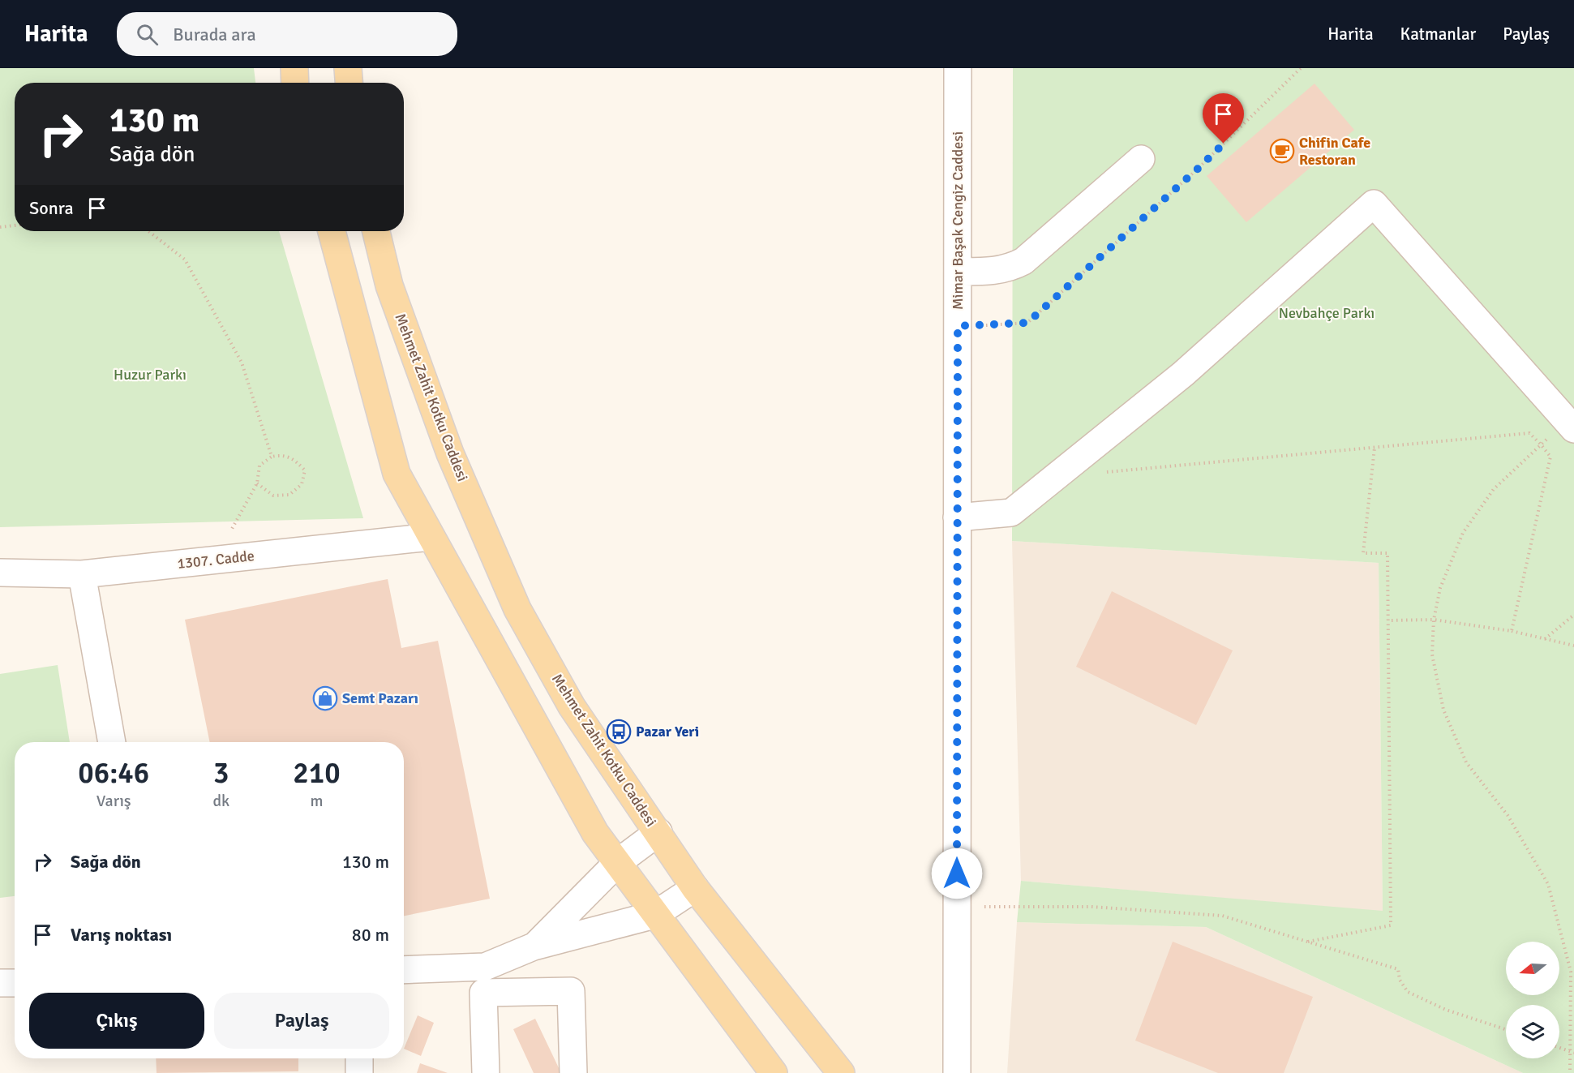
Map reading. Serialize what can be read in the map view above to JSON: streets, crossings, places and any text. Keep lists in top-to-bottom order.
{
  "streets": {
    "main road": ["Mehmet Zahit Kotku Caddesi"],
    "street": ["Mimar Başak Cengiz Caddesi", "1307. Cadde"]
  },
  "parks": ["Nevbahçe Parkı", "Huzur Parkı"],
  "places": {
    "cafe": ["Chifin Cafe Restoran"],
    "shop": ["Semt Pazarı"],
    "bus stop": ["Pazar Yeri"]
  },
  "north": "left",
  "page": {
    "header": "Harita",
    "search": "Burada ara",
    "nav": ["Harita", "Katmanlar", "Paylaş"],
    "turn": ["130 m", "Sağa dön"],
    "then": "Sonra",
    "eta": [
      "06:46",
      "Varış",
      "3",
      "dk",
      "210",
      "m"
    ],
    "list": [
      {
        "name": "Sağa dön",
        "value": "130 m"
      },
      {
        "name": "Varış noktası",
        "value": "80 m"
      }
    ],
    "buttons": ["Çıkış", "Paylaş"]
  }
}
